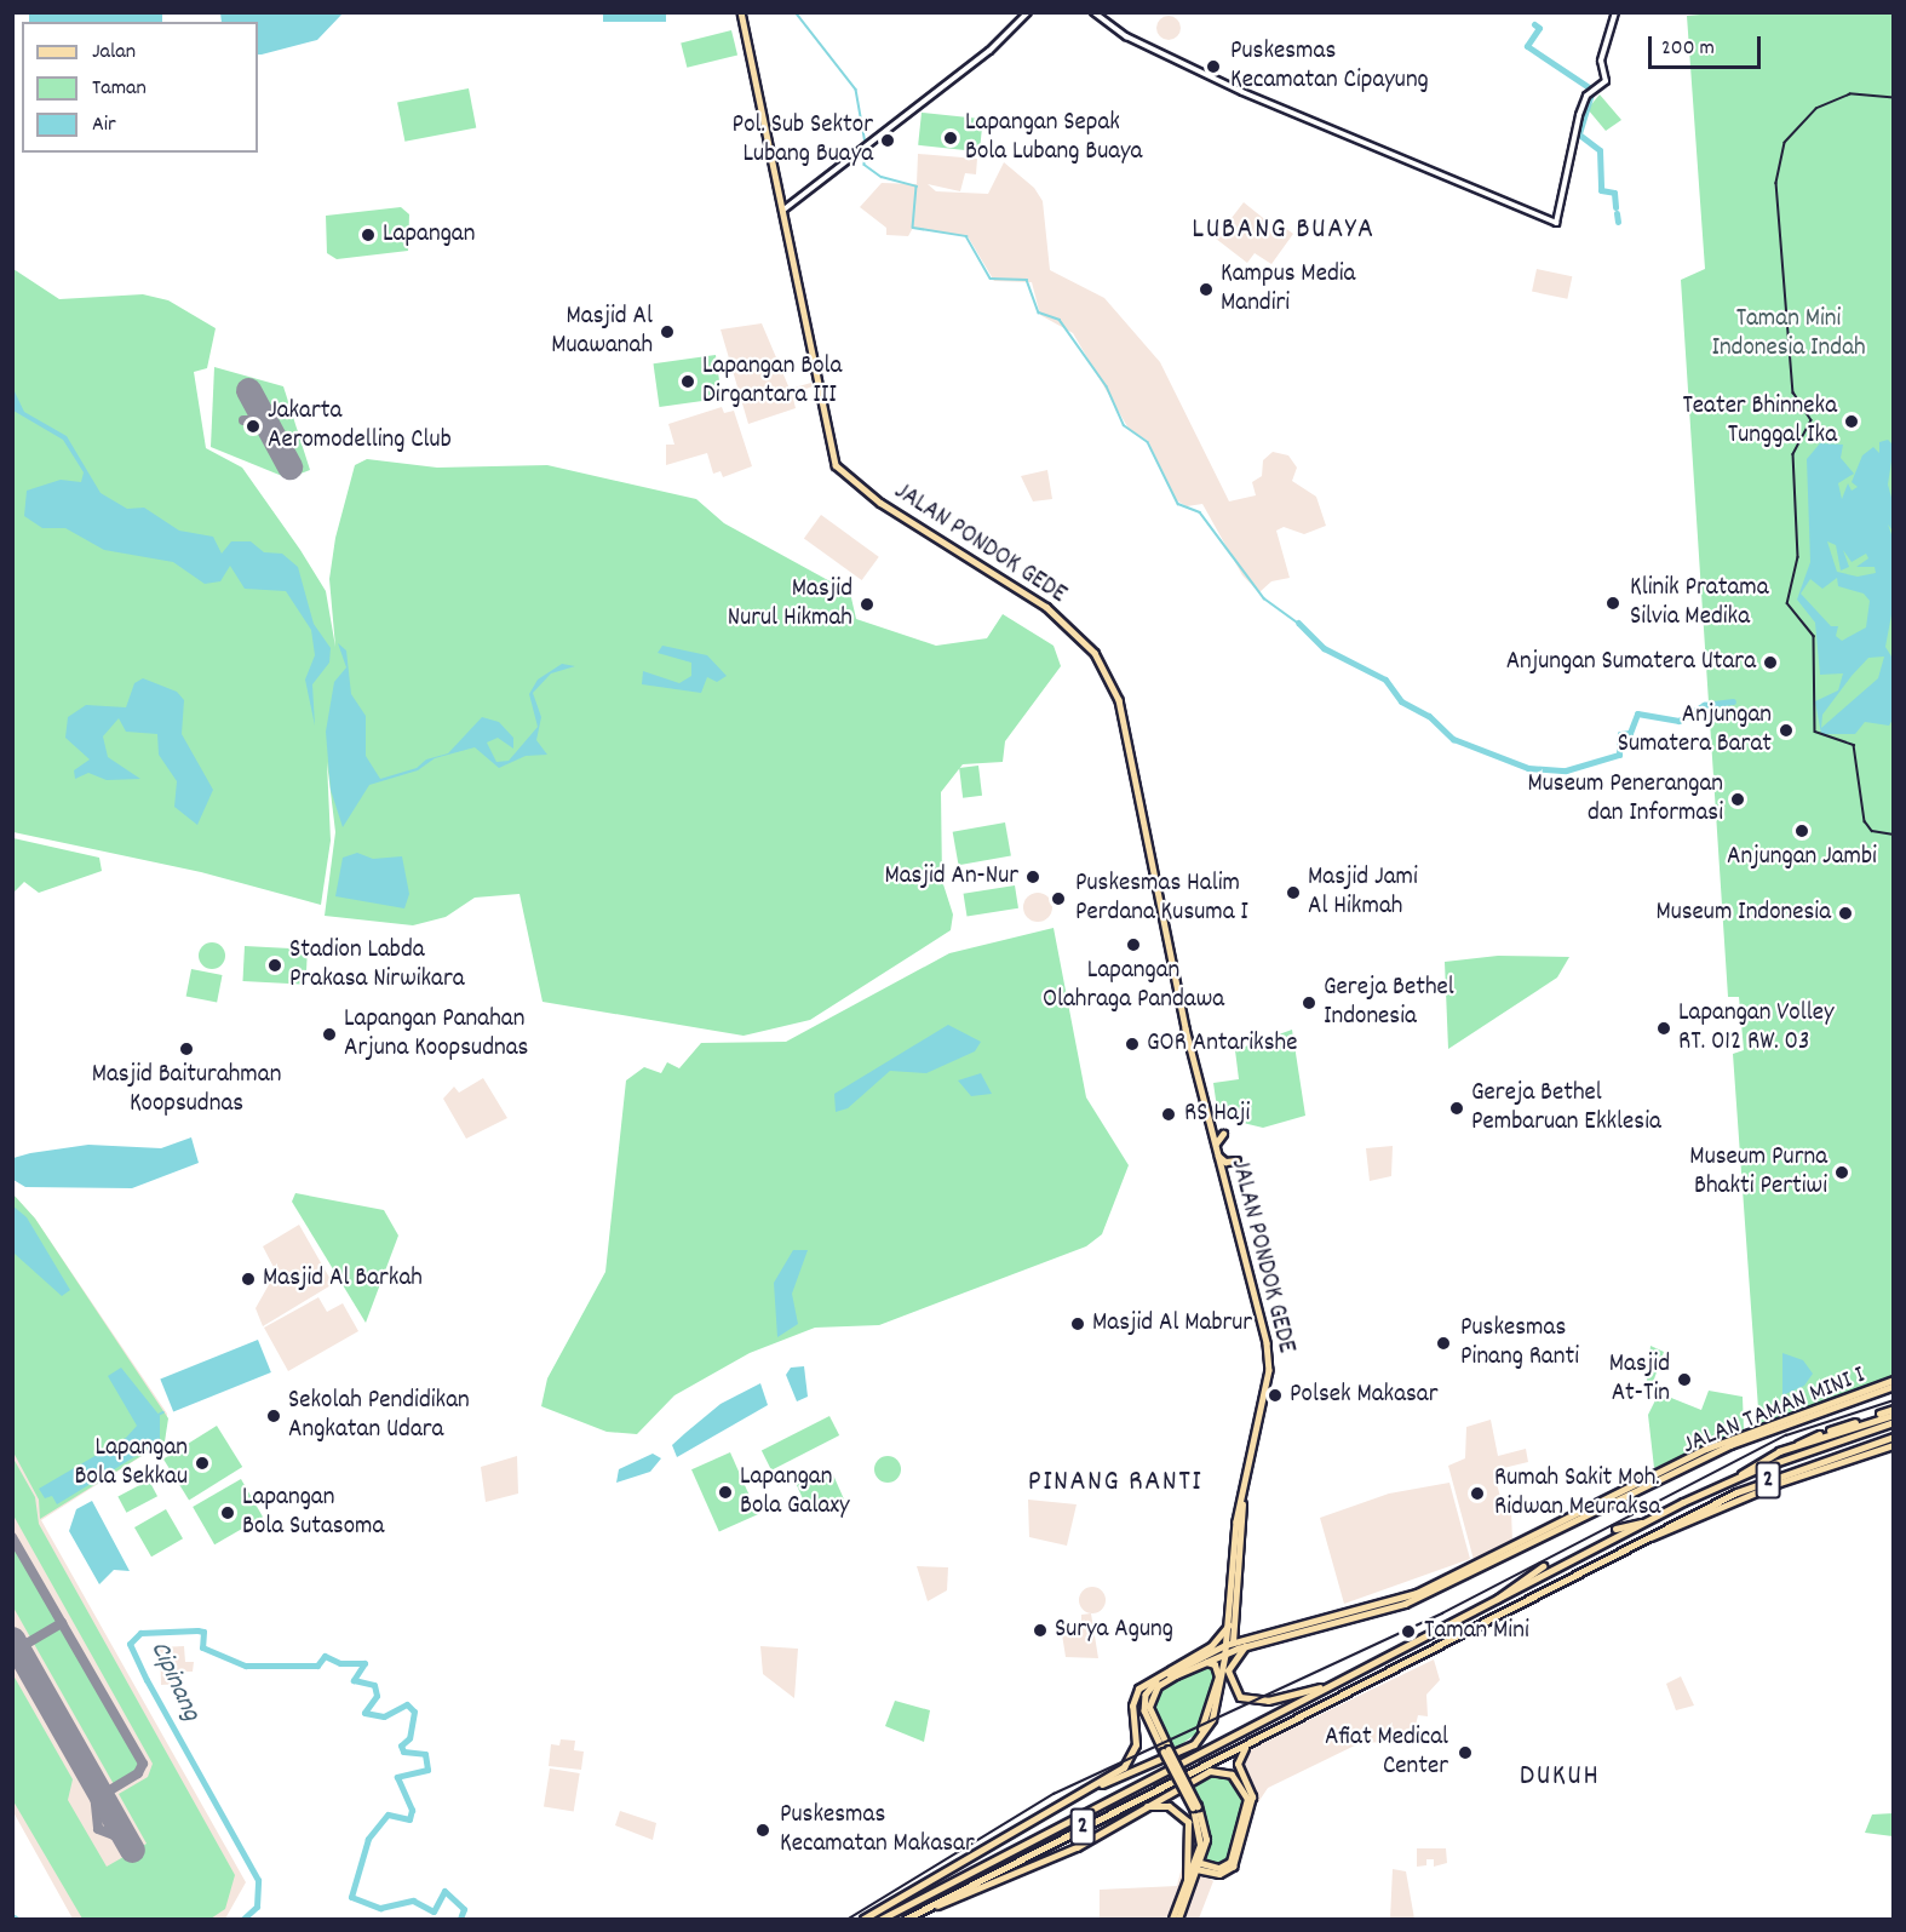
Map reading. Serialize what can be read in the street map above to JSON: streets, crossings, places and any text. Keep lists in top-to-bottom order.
{
  "streets": {
    "highway": ["2"],
    "main road": ["JALAN PONDOK GEDE", "JALAN TAMAN MINI I"]
  },
  "crossings": [
    ["JALAN PONDOK GEDE", "JALAN TAMAN MINI I"]
  ],
  "districts": ["LUBANG BUAYA", "PINANG RANTI", "DUKUH"],
  "water": ["Cipinang"],
  "parks": ["Taman Mini Indonesia Indah"],
  "places": [
    "Puskesmas Kecamatan Cipayung",
    "Lapangan Sepak Bola Lubang Buaya",
    "Pol. Sub Sektor Lubang Buaya",
    "Lapangan",
    "Kampus Media Mandiri",
    "Masjid Al Muawanah",
    "Lapangan Bola Dirgantara III",
    "Teater Bhinneka Tunggal Ika",
    "Jakarta Aeromodelling Club",
    "Klinik Pratama Silvia Medika",
    "Masjid Nurul Hikmah",
    "Anjungan Sumatera Utara",
    "Anjungan Sumatera Barat",
    "Museum Penerangan dan Informasi",
    "Anjungan Jambi",
    "Masjid An-Nur",
    "Masjid Jami Al Hikmah",
    "Puskesmas Halim Perdana Kusuma I",
    "Museum Indonesia",
    "Lapangan Olahraga Pandawa",
    "Stadion Labda Prakasa Nirwikara",
    "Gereja Bethel Indonesia",
    "Lapangan Volley RT. 012 RW. 03",
    "Lapangan Panahan Arjuna Koopsudnas",
    "GOR Antarikshe",
    "Masjid Baiturahman Koopsudnas",
    "Gereja Bethel Pembaruan Ekklesia",
    "RS Haji",
    "Museum Purna Bhakti Pertiwi",
    "Masjid Al Barkah",
    "Masjid Al Mabrur",
    "Puskesmas Pinang Ranti",
    "Masjid At-Tin",
    "Polsek Makasar",
    "Sekolah Pendidikan Angkatan Udara",
    "Lapangan Bola Sekkau",
    "Lapangan Bola Galaxy",
    "Rumah Sakit Moh. Ridwan Meuraksa",
    "Lapangan Bola Sutasoma",
    "Surya Agung",
    "Taman Mini",
    "Afiat Medical Center",
    "Puskesmas Kecamatan Makasar"
  ],
  "legend": ["Jalan", "Taman", "Air"],
  "scale_bar": "200 m"
}
